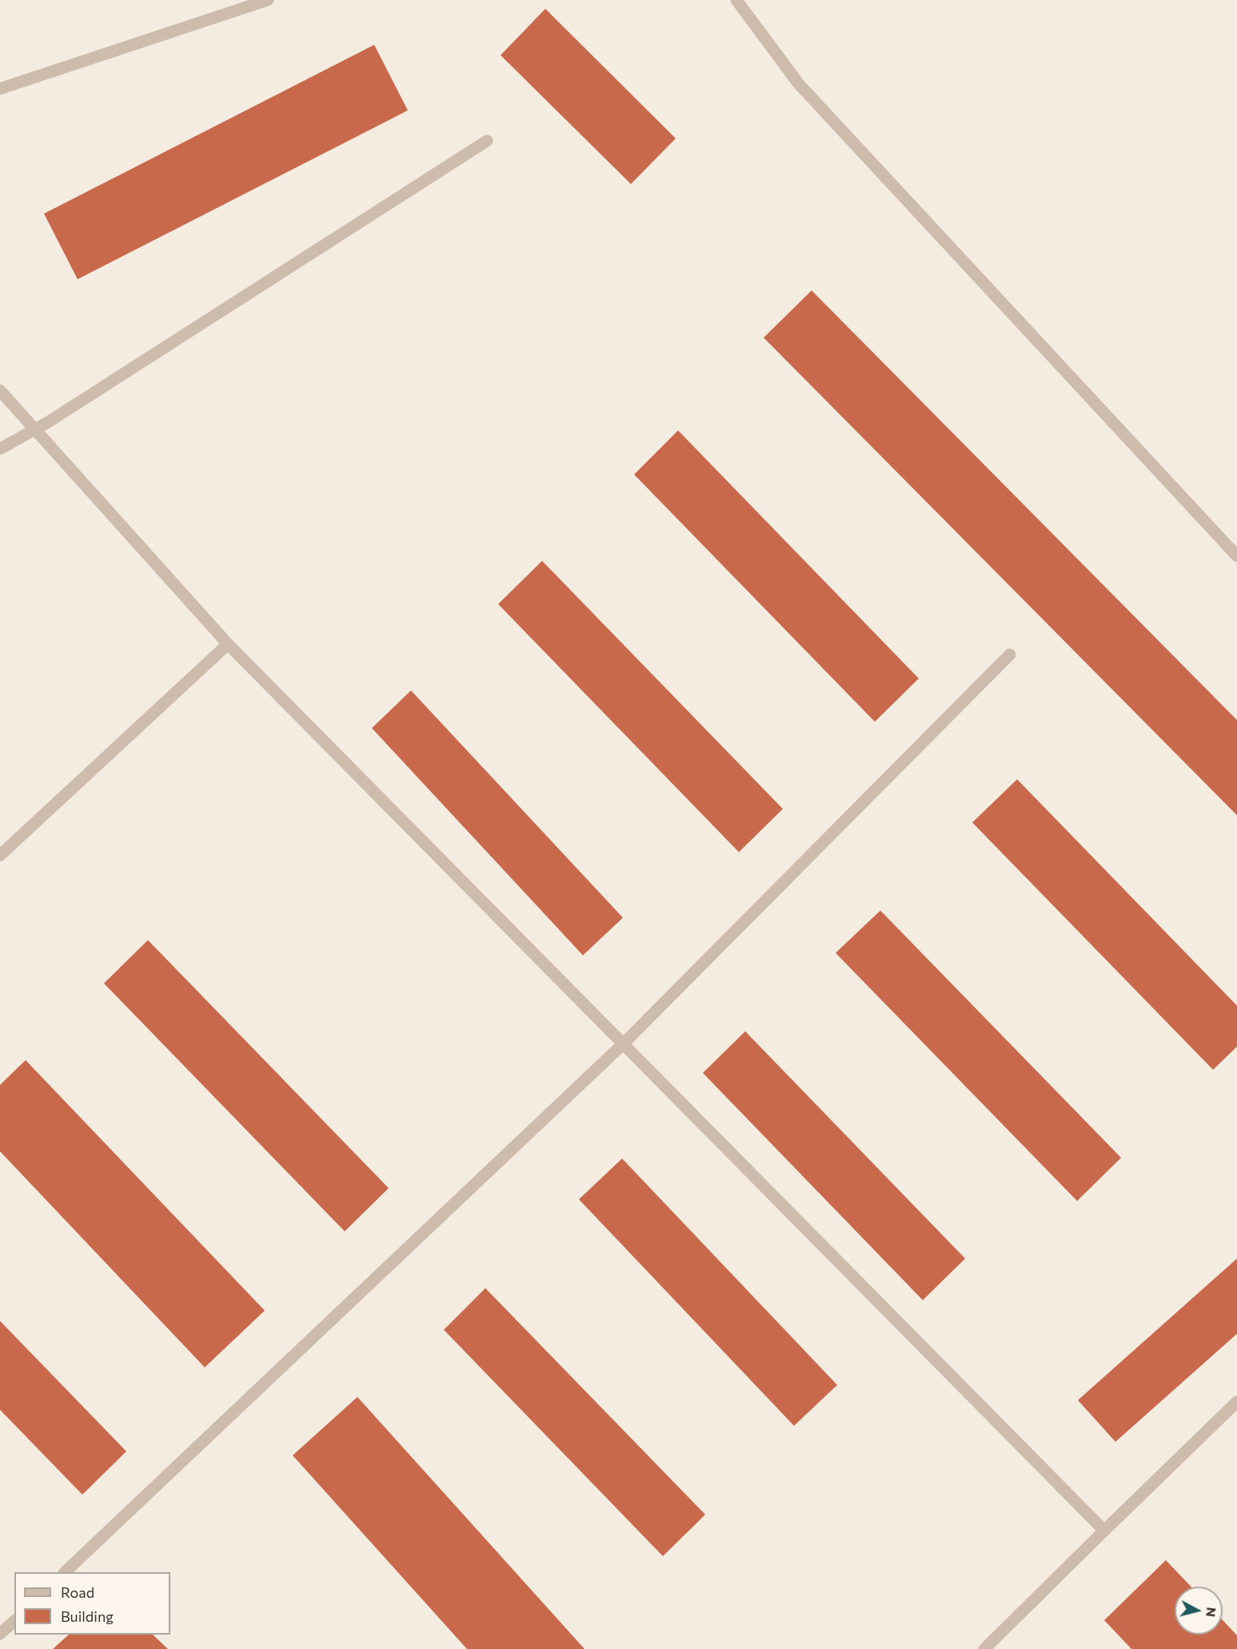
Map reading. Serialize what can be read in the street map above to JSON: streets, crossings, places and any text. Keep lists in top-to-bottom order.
{
  "legend": ["Road", "Building"],
  "north": "right"
}
